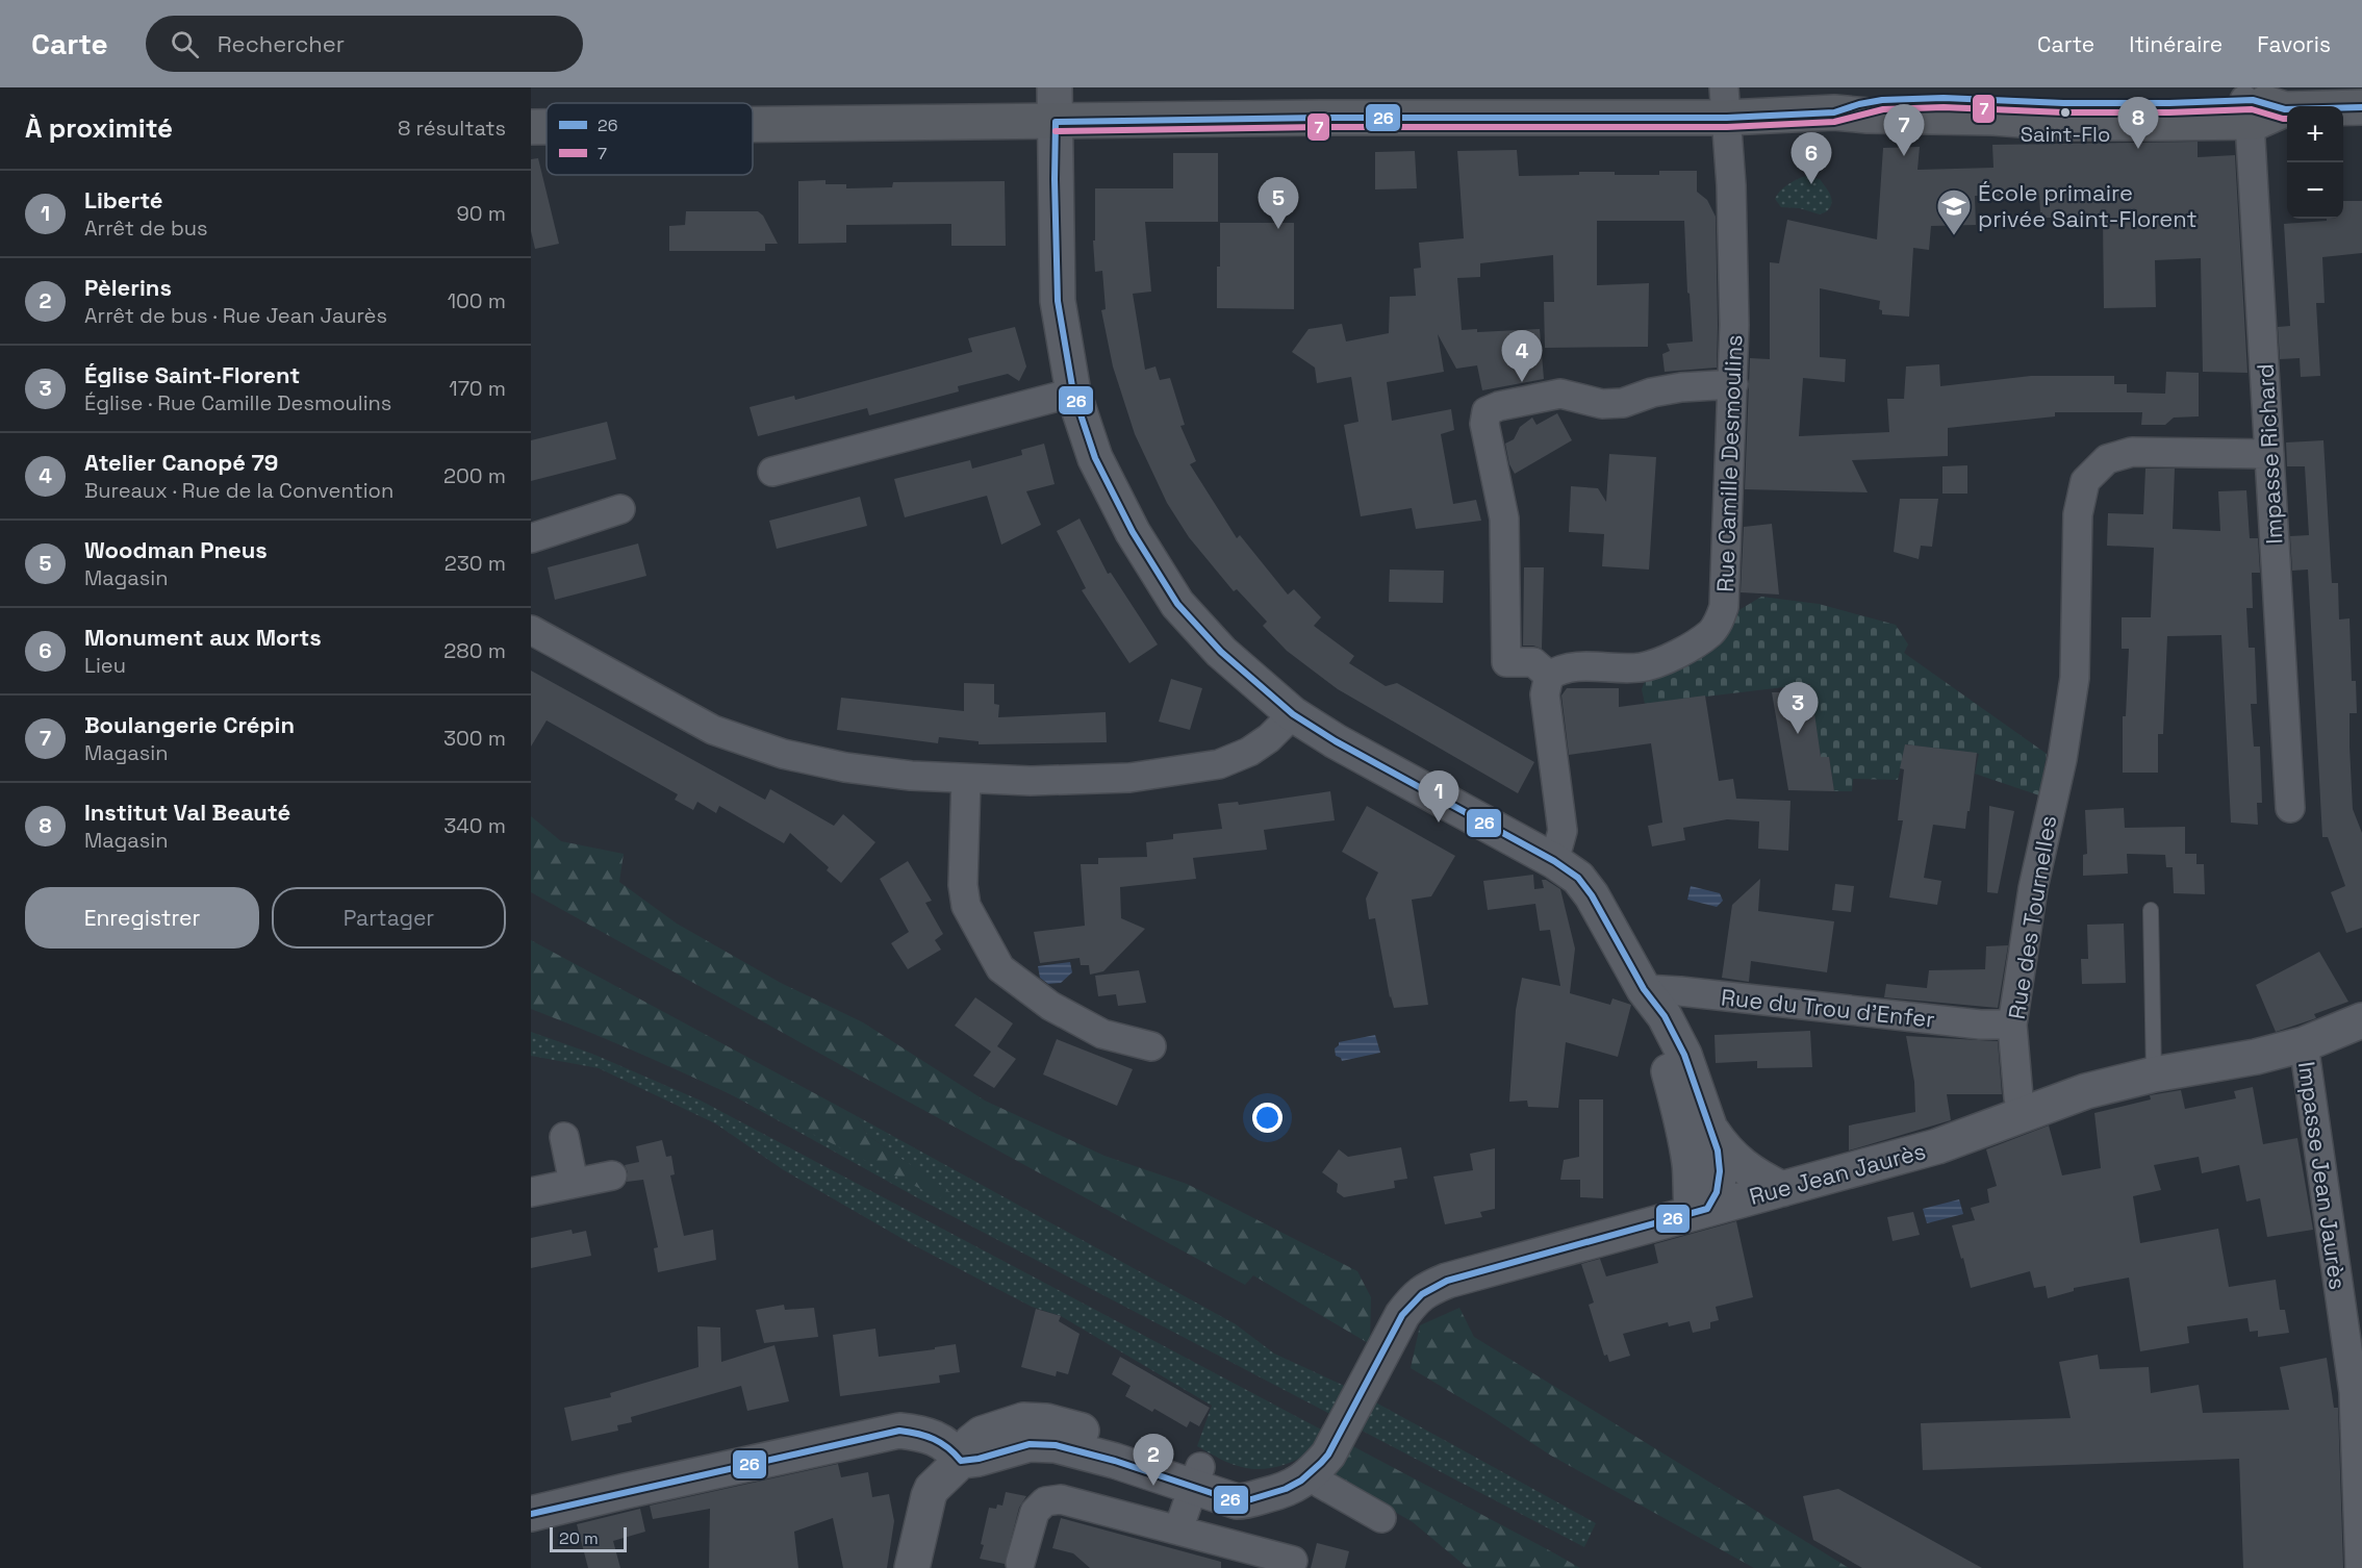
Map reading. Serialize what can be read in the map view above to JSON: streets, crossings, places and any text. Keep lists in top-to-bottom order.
{
  "streets": {
    "street": [
      "Impasse Richard",
      "Rue Camille Desmoulins",
      "Rue des Tournelles",
      "Rue du Trou d'Enfer",
      "Rue Jean Jaurès",
      "Impasse Jean Jaurès"
    ]
  },
  "crossings": [
    ["Impasse Richard", "Rue des Tournelles"],
    ["Rue des Tournelles", "Rue du Trou d'Enfer"],
    ["Rue des Tournelles", "Rue Jean Jaurès"],
    ["Rue Jean Jaurès", "Impasse Jean Jaurès"]
  ],
  "places": {
    "other": ["Saint-Flo"],
    "school or university": ["École primaire privée Saint-Florent"]
  },
  "lines": ["transit line 26", "transit line 7"],
  "legend": ["26", "7"],
  "scale_bar": "20 m",
  "page": {
    "header": "Carte",
    "search": "Rechercher",
    "nav": ["Carte", "Itinéraire", "Favoris"],
    "heading": ["À proximité", "8 résultats"],
    "pins": [
      "8",
      "7",
      "6",
      "5",
      "4",
      "3",
      "1",
      "2"
    ],
    "map_buttons": ["+", "−"],
    "list": [
      {
        "mark": "1",
        "name": "Liberté",
        "note": "Arrêt de bus",
        "value": "90 m"
      },
      {
        "mark": "2",
        "name": "Pèlerins",
        "note": "Arrêt de bus · Rue Jean Jaurès",
        "value": "100 m"
      },
      {
        "mark": "3",
        "name": "Église Saint-Florent",
        "note": "Église · Rue Camille Desmoulins",
        "value": "170 m"
      },
      {
        "mark": "4",
        "name": "Atelier Canopé 79",
        "note": "Bureaux · Rue de la Convention",
        "value": "200 m"
      },
      {
        "mark": "5",
        "name": "Woodman Pneus",
        "note": "Magasin",
        "value": "230 m"
      },
      {
        "mark": "6",
        "name": "Monument aux Morts",
        "note": "Lieu",
        "value": "280 m"
      },
      {
        "mark": "7",
        "name": "Boulangerie Crépin",
        "note": "Magasin",
        "value": "300 m"
      },
      {
        "mark": "8",
        "name": "Institut Val Beauté",
        "note": "Magasin",
        "value": "340 m"
      }
    ],
    "buttons": ["Enregistrer", "Partager"],
    "scale": "20 m"
  }
}
